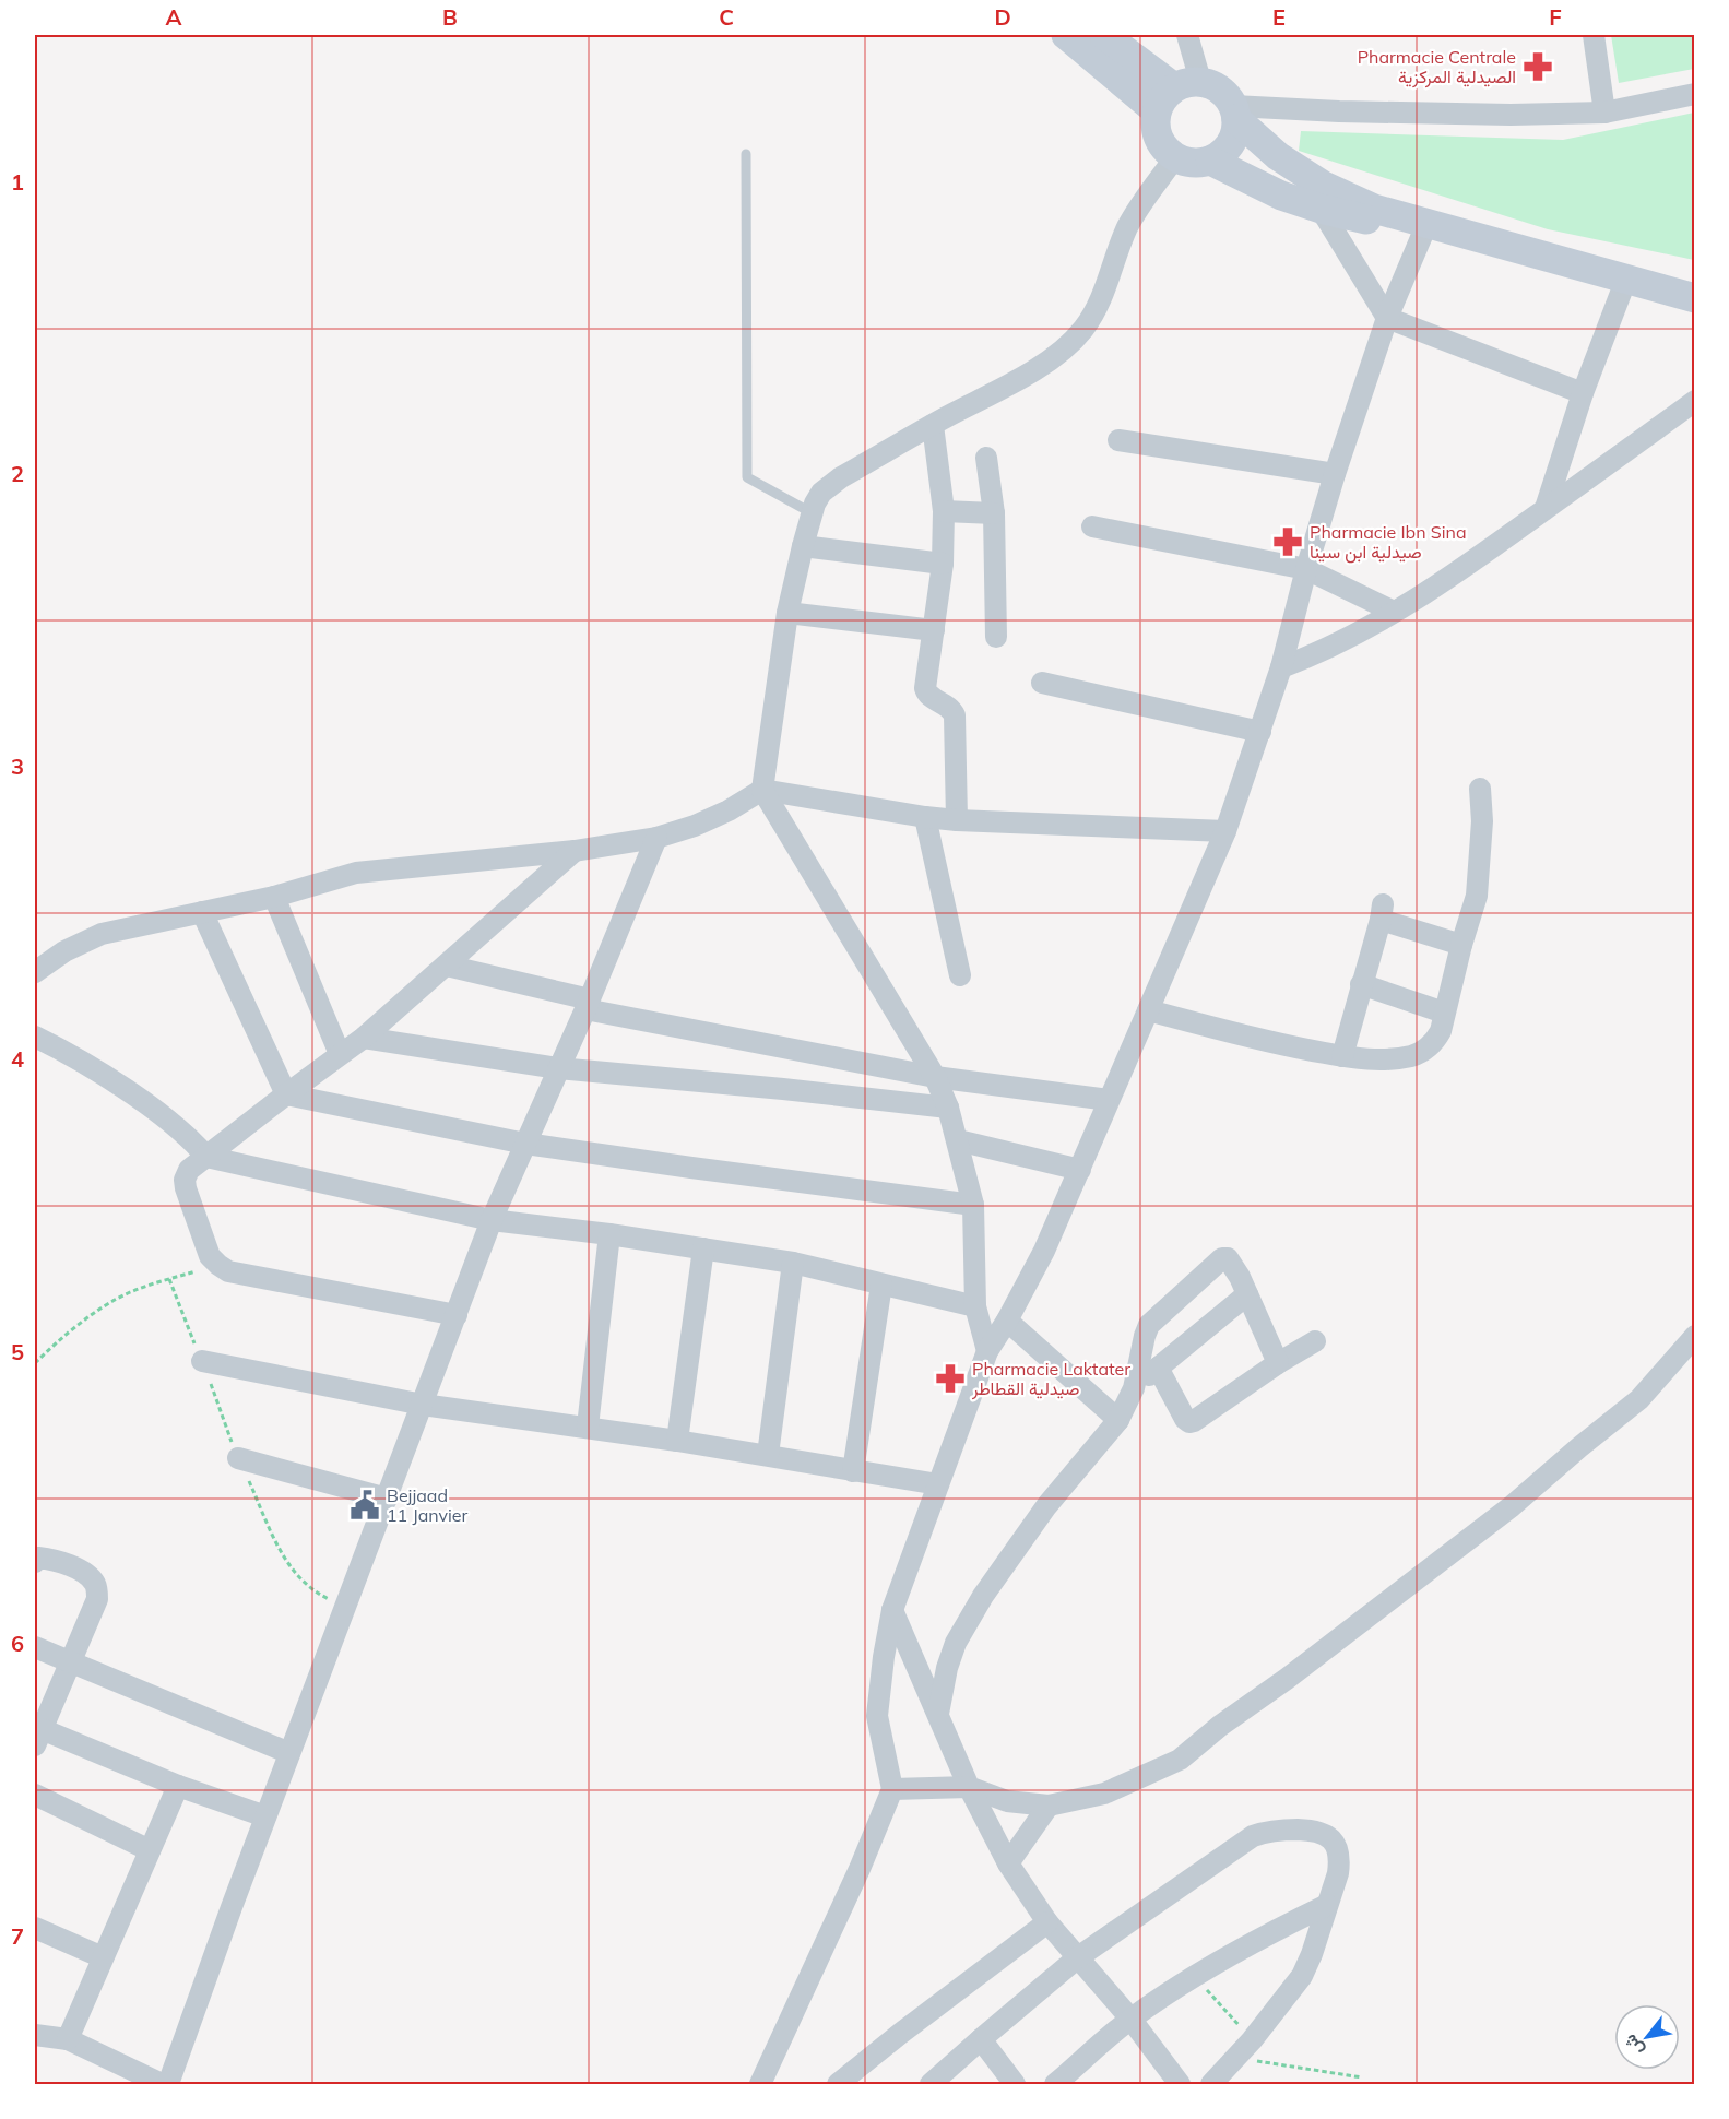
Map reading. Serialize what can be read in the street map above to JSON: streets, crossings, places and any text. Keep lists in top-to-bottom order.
{
  "places": {
    "pharmacy": ["Pharmacie Centrale الصيدلية المركزية", "Pharmacie Ibn Sina صيدلية ابن سينا", "Pharmacie Laktater صيدلية القطاطر"],
    "public building": ["Bejjaad 11 Janvier"]
  },
  "north": "bottom left",
  "grid": {
    "columns": [
      "A",
      "B",
      "C",
      "D",
      "E",
      "F"
    ],
    "rows": [
      "1",
      "2",
      "3",
      "4",
      "5",
      "6",
      "7"
    ]
  }
}
